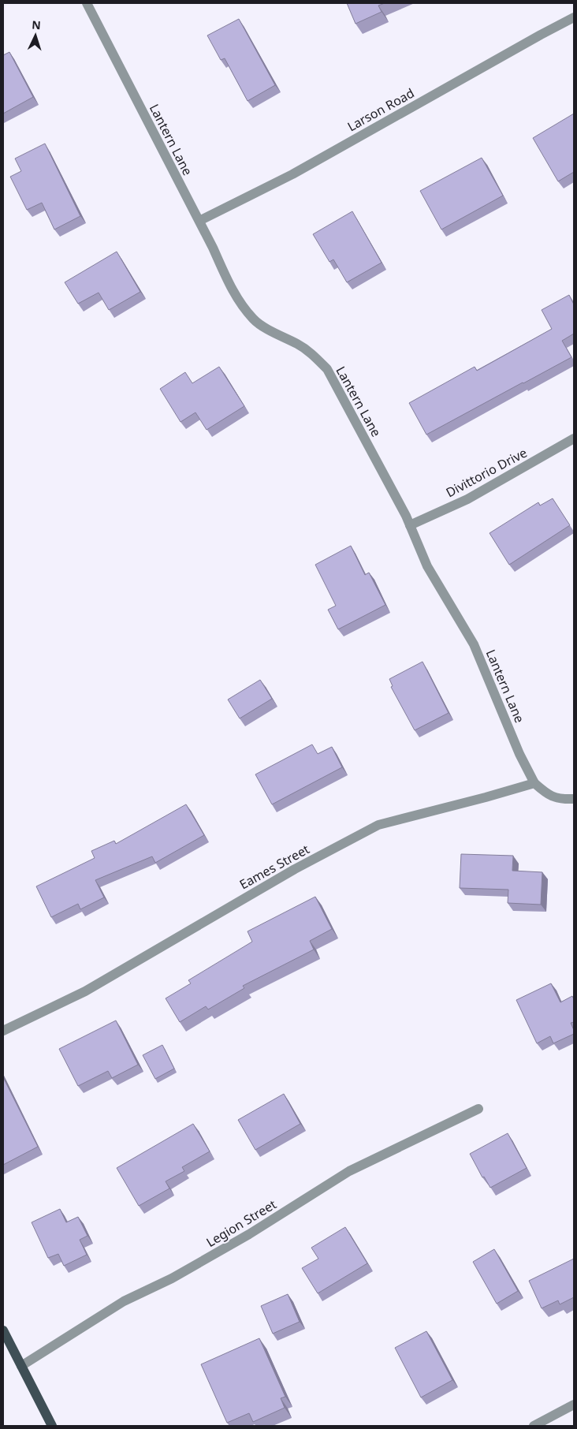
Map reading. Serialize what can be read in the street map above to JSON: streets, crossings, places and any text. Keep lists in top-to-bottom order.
{
  "streets": {
    "street": [
      "Larson Road",
      "Lantern Lane",
      "Divittorio Drive",
      "Eames Street",
      "Legion Street"
    ]
  },
  "crossings": [
    ["Larson Road", "Lantern Lane"],
    ["Lantern Lane", "Divittorio Drive"],
    ["Lantern Lane", "Eames Street"]
  ],
  "north": "top"
}
